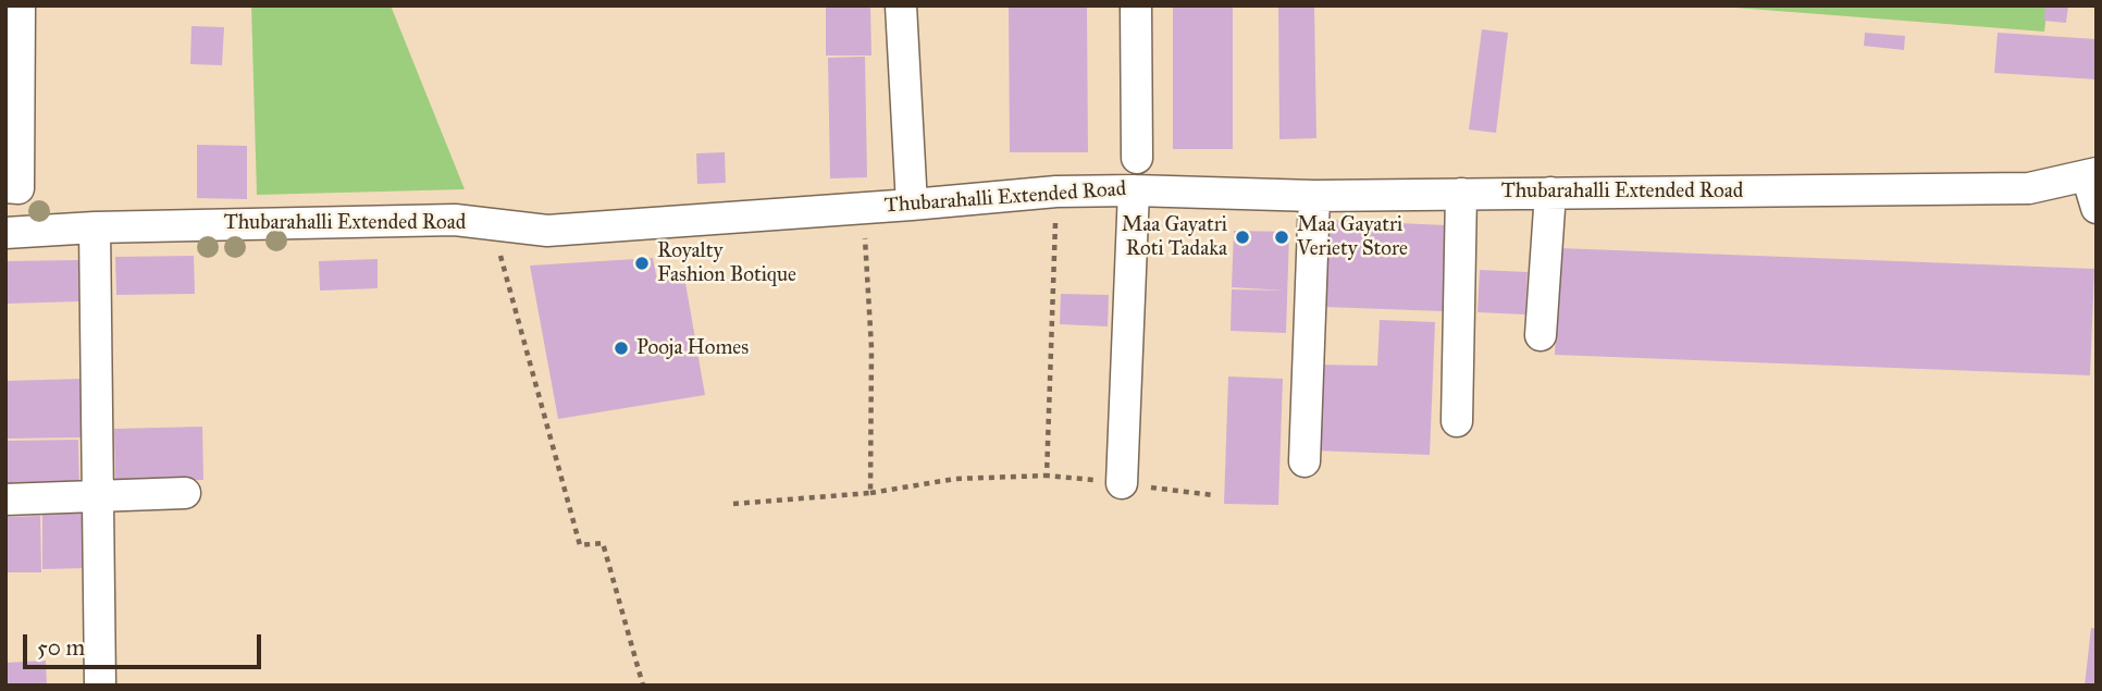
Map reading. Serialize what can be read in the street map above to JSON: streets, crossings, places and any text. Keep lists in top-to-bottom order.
{
  "streets": {
    "street": ["Thubarahalli Extended Road"]
  },
  "places": [
    "Maa Gayatri Roti Tadaka",
    "Maa Gayatri Veriety Store",
    "Royalty Fashion Botique",
    "Pooja Homes"
  ],
  "scale_bar": "50 m"
}
